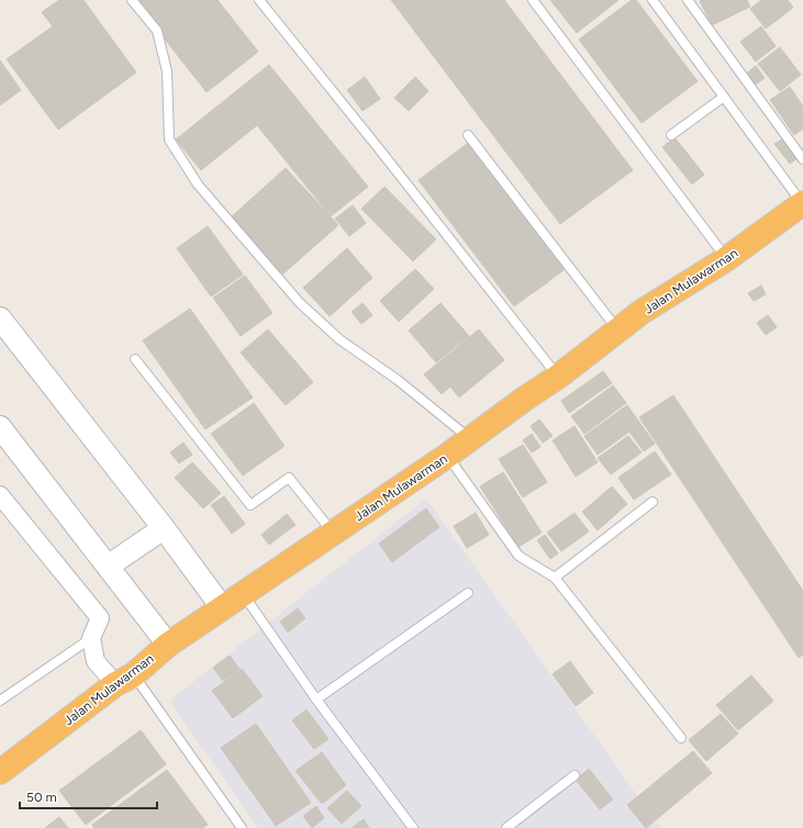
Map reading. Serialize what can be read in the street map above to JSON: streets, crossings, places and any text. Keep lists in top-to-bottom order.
{
  "streets": {
    "highway": ["Jalan Mulawarman"]
  },
  "scale_bar": "50 m"
}
